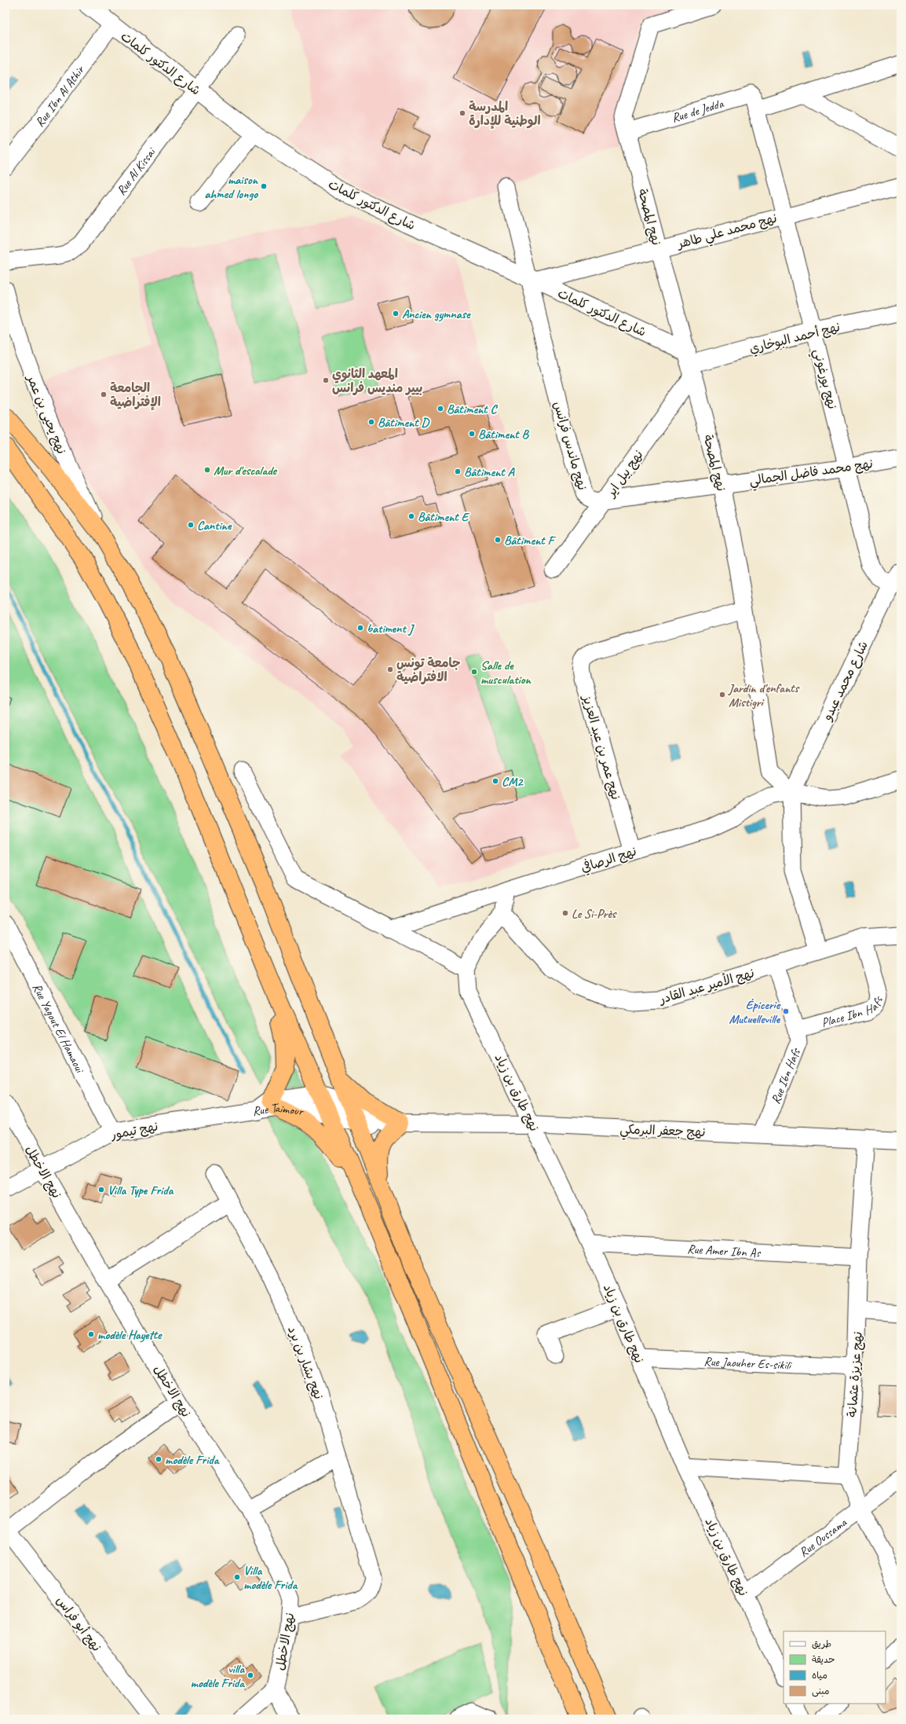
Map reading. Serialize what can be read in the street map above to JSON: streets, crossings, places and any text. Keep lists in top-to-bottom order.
{
  "streets": {
    "street": [
      "شارع الدكتور كلمات",
      "Rue Ibn Al Athir",
      "Rue de Jedda",
      "Rue Al Kissai",
      "نهج المصحة",
      "نهج محمد علي طاهر",
      "نهج أحمد البوخاري",
      "نهج بورغوني",
      "نهج يحيى بن عمر",
      "نهج ماندس فرانس",
      "نهج محمد فاضل الجمالي",
      "نهج بيل اير",
      "شارع محمد عبدو",
      "نهج عمر بن عبد العزيز",
      "نهج الرصافي",
      "نهج الأمير عبد القادر",
      "Place Ibn Hafs",
      "Rue Yagout El Hamaoui",
      "Rue Ibn Hafs",
      "نهج طارق بن زياد",
      "Rue Taimour",
      "نهج تيمور",
      "نهج جعفر البرمكي",
      "نهج الاخطل",
      "Rue Amer Ibn As",
      "نهج بشار بن برد",
      "Rue Jaouher Es-sikili",
      "نهج عزيزة عثمانة",
      "Rue Oussama",
      "نهج أبو فراس"
    ]
  },
  "crossings": [
    ["شارع الدكتور كلمات", "Rue Ibn Al Athir"],
    ["شارع الدكتور كلمات", "Rue Al Kissai"],
    ["شارع الدكتور كلمات", "نهج المصحة"],
    ["شارع الدكتور كلمات", "نهج محمد علي طاهر"],
    ["شارع الدكتور كلمات", "نهج أحمد البوخاري"],
    ["شارع الدكتور كلمات", "نهج ماندس فرانس"],
    ["شارع الدكتور كلمات", "نهج بيل اير"],
    ["Rue de Jedda", "نهج المصحة"],
    ["Rue de Jedda", "نهج بورغوني"],
    ["نهج المصحة", "نهج محمد علي طاهر"],
    ["نهج المصحة", "نهج أحمد البوخاري"],
    ["نهج المصحة", "نهج ماندس فرانس"],
    ["نهج المصحة", "نهج محمد فاضل الجمالي"],
    ["نهج المصحة", "نهج بيل اير"],
    ["نهج المصحة", "شارع محمد عبدو"],
    ["نهج المصحة", "نهج عمر بن عبد العزيز"],
    ["نهج المصحة", "نهج الرصافي"],
    ["نهج محمد علي طاهر", "نهج بورغوني"],
    ["نهج محمد علي طاهر", "نهج ماندس فرانس"],
    ["نهج أحمد البوخاري", "نهج بورغوني"],
    ["نهج أحمد البوخاري", "نهج بيل اير"],
    ["نهج بورغوني", "نهج محمد فاضل الجمالي"],
    ["نهج بورغوني", "شارع محمد عبدو"],
    ["نهج ماندس فرانس", "نهج محمد فاضل الجمالي"],
    ["نهج ماندس فرانس", "نهج بيل اير"],
    ["شارع محمد عبدو", "نهج الرصافي"],
    ["نهج عمر بن عبد العزيز", "نهج الرصافي"],
    ["نهج الأمير عبد القادر", "Place Ibn Hafs"],
    ["نهج الأمير عبد القادر", "Rue Ibn Hafs"],
    ["Place Ibn Hafs", "Rue Ibn Hafs"],
    ["Rue Yagout El Hamaoui", "نهج تيمور"],
    ["Rue Ibn Hafs", "نهج جعفر البرمكي"],
    ["نهج طارق بن زياد", "نهج جعفر البرمكي"],
    ["نهج طارق بن زياد", "Rue Amer Ibn As"],
    ["نهج طارق بن زياد", "Rue Jaouher Es-sikili"],
    ["نهج طارق بن زياد", "Rue Oussama"],
    ["Rue Taimour", "نهج تيمور"],
    ["Rue Taimour", "نهج جعفر البرمكي"],
    ["نهج تيمور", "نهج الاخطل"],
    ["نهج جعفر البرمكي", "نهج عزيزة عثمانة"],
    ["نهج الاخطل", "نهج بشار بن برد"],
    ["Rue Amer Ibn As", "نهج عزيزة عثمانة"],
    ["Rue Jaouher Es-sikili", "نهج عزيزة عثمانة"],
    ["نهج عزيزة عثمانة", "Rue Oussama"]
  ],
  "places": [
    "المدرسة الوطنية للإدارة",
    "maison ahmed longo",
    "Ancien gymnase",
    "المعهد الثانوي بيير منديس فرانس",
    "الجامعة الإفتراضية",
    "Bâtiment C",
    "Bâtiment D",
    "Bâtiment B",
    "Mur d'escalade",
    "Bâtiment A",
    "Bâtiment E",
    "Cantine",
    "Bâtiment F",
    "batiment J",
    "جامعة تونس الافتراضية",
    "Salle de musculation",
    "Jardin d'enfants Mistigri",
    "CM2",
    "Le Si-Près",
    "Épicerie Mutuelleville",
    "Villa Type Frida",
    "modèle Hayette",
    "modèle Frida",
    "Villa modèle Frida",
    "villa modèle Frida"
  ],
  "legend": [
    "طريق",
    "حديقة",
    "مياه",
    "مبنى"
  ]
}
